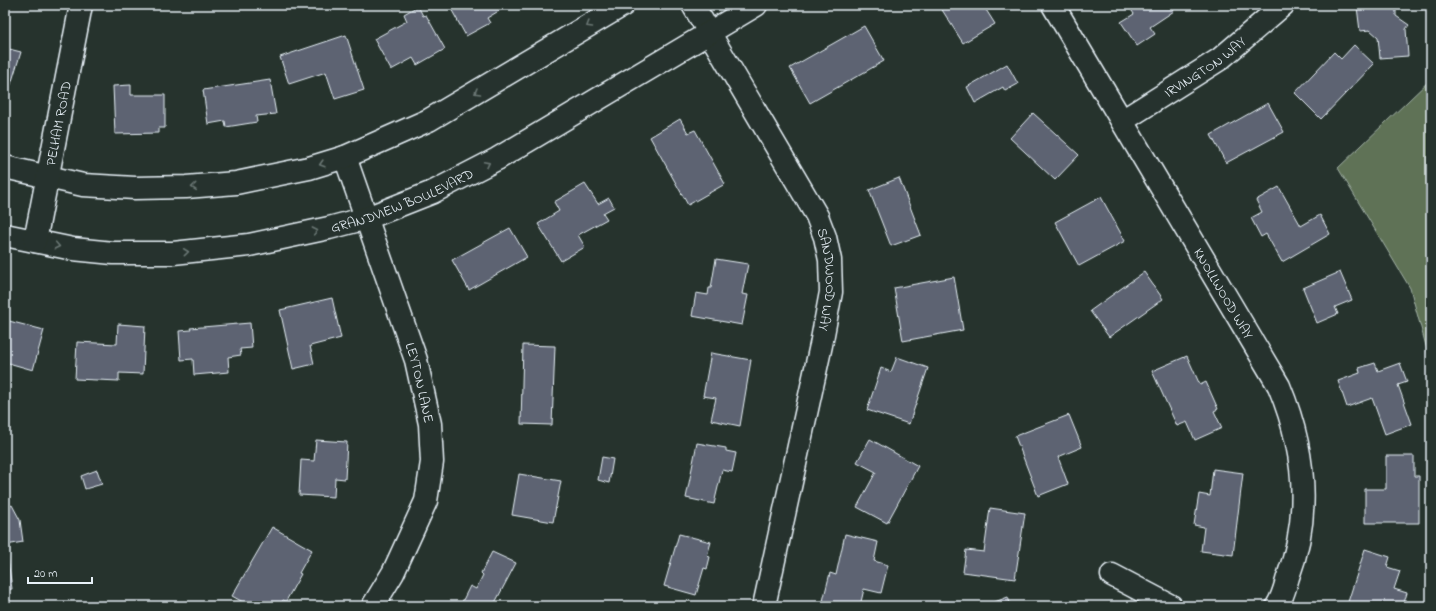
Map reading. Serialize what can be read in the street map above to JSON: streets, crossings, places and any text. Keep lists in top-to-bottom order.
{
  "streets": {
    "street": [
      "IRVINGTON WAY",
      "PELHAM ROAD",
      "GRANDVIEW BOULEVARD",
      "SANDWOOD WAY",
      "KNOLLWOOD WAY",
      "LEYTON LANE"
    ]
  },
  "crossings": [
    ["IRVINGTON WAY", "KNOLLWOOD WAY"],
    ["PELHAM ROAD", "GRANDVIEW BOULEVARD"],
    ["GRANDVIEW BOULEVARD", "SANDWOOD WAY"],
    ["GRANDVIEW BOULEVARD", "LEYTON LANE"]
  ],
  "scale_bar": "20 m"
}
